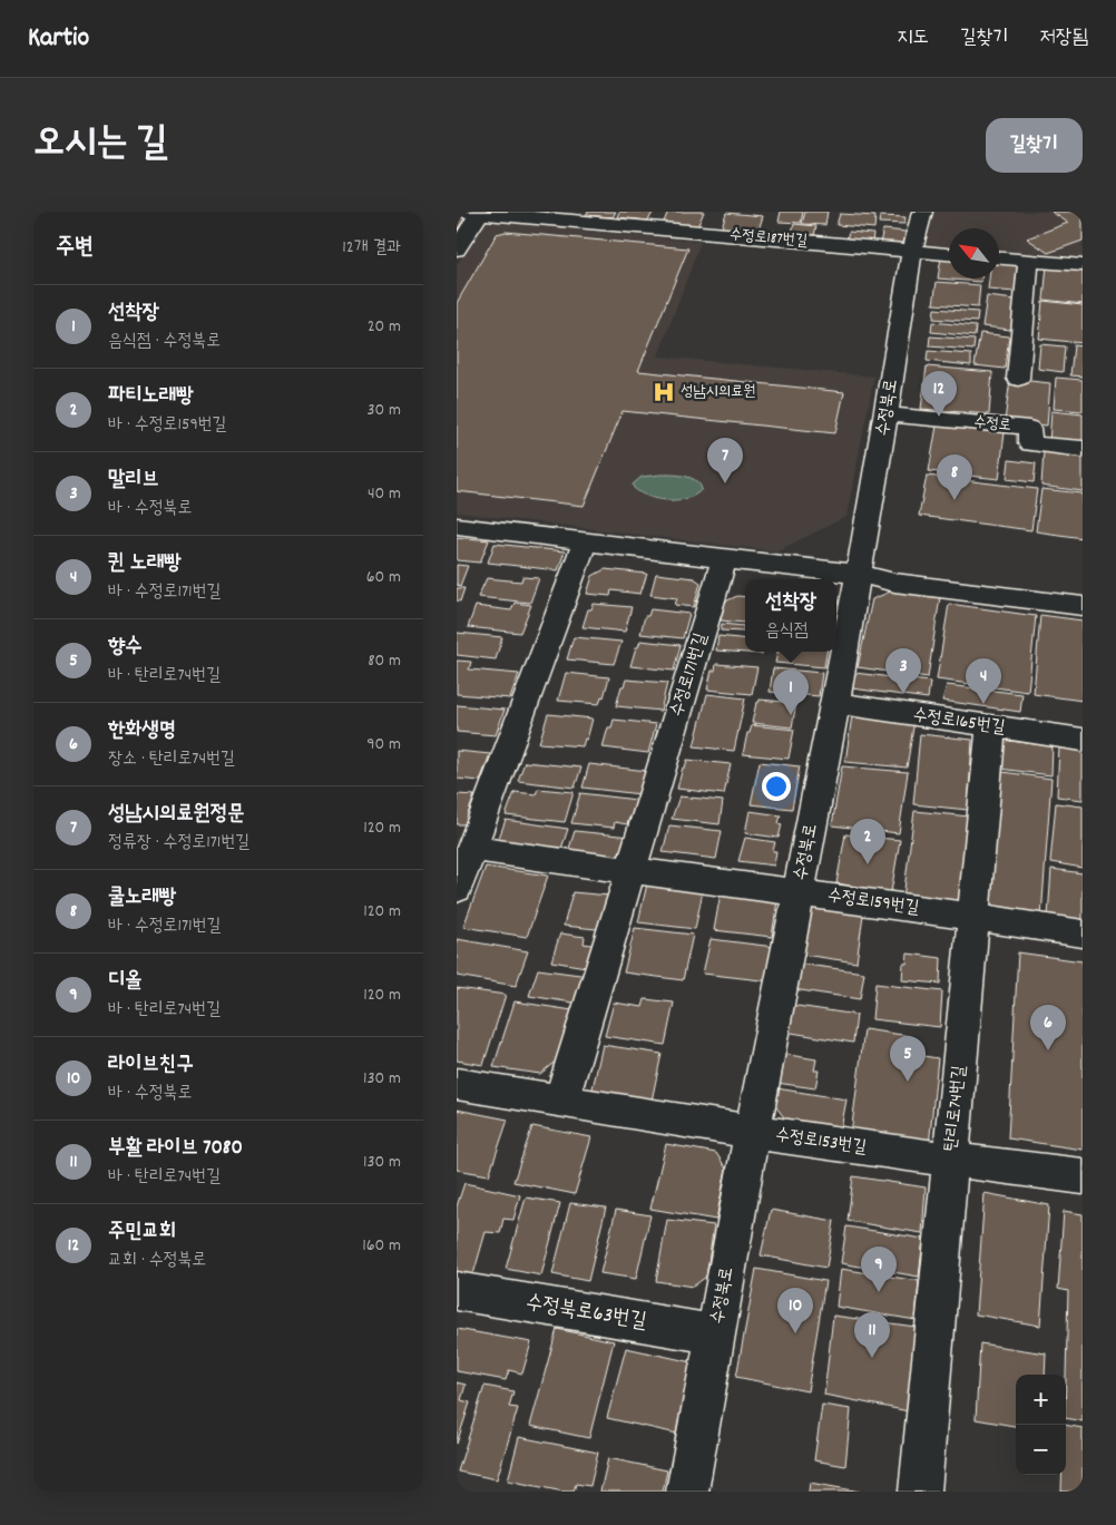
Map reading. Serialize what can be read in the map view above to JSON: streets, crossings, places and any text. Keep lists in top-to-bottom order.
{
  "streets": {
    "street": [
      "수정로187번길",
      "수정북로",
      "수정로",
      "수정로171번길",
      "수정로165번길",
      "수정로159번길",
      "탄리로74번길",
      "수정로153번길",
      "수정북로63번길"
    ]
  },
  "crossings": [
    ["수정로187번길", "수정북로"],
    ["수정북로", "수정로"],
    ["수정북로", "수정로165번길"],
    ["수정북로", "수정로159번길"],
    ["수정북로", "수정로153번길"],
    ["수정북로", "수정북로63번길"],
    ["수정로171번길", "수정로159번길"],
    ["수정로165번길", "탄리로74번길"],
    ["수정로159번길", "탄리로74번길"],
    ["탄리로74번길", "수정로153번길"]
  ],
  "places": {
    "hospital": ["성남시의료원"]
  },
  "north": "top left",
  "page": {
    "header": "Kartio",
    "nav": ["지도", "길찾기", "저장됨"],
    "title": "오시는 길",
    "buttons": "길찾기",
    "heading": ["주변", "12개 결과"],
    "list": [
      {
        "mark": "1",
        "name": "선착장",
        "note": "음식점 · 수정북로",
        "value": "20 m"
      },
      {
        "mark": "2",
        "name": "파티노래빵",
        "note": "바 · 수정로159번길",
        "value": "30 m"
      },
      {
        "mark": "3",
        "name": "말리브",
        "note": "바 · 수정북로",
        "value": "40 m"
      },
      {
        "mark": "4",
        "name": "퀸 노래빵",
        "note": "바 · 수정로171번길",
        "value": "60 m"
      },
      {
        "mark": "5",
        "name": "향수",
        "note": "바 · 탄리로74번길",
        "value": "80 m"
      },
      {
        "mark": "6",
        "name": "한화생명",
        "note": "장소 · 탄리로74번길",
        "value": "90 m"
      },
      {
        "mark": "7",
        "name": "성남시의료원정문",
        "note": "정류장 · 수정로171번길",
        "value": "120 m"
      },
      {
        "mark": "8",
        "name": "쿨노래빵",
        "note": "바 · 수정로171번길",
        "value": "120 m"
      },
      {
        "mark": "9",
        "name": "디올",
        "note": "바 · 탄리로74번길",
        "value": "120 m"
      },
      {
        "mark": "10",
        "name": "라이브친구",
        "note": "바 · 수정북로",
        "value": "130 m"
      },
      {
        "mark": "11",
        "name": "부활 라이브 7080",
        "note": "바 · 탄리로74번길",
        "value": "130 m"
      },
      {
        "mark": "12",
        "name": "주민교회",
        "note": "교회 · 수정북로",
        "value": "160 m"
      }
    ],
    "pins": [
      "12",
      "7",
      "8",
      "3",
      "4",
      "1",
      "2",
      "6",
      "5",
      "9",
      "10",
      "11"
    ],
    "popup": ["선착장", "음식점"],
    "map_buttons": ["+", "−"]
  }
}
